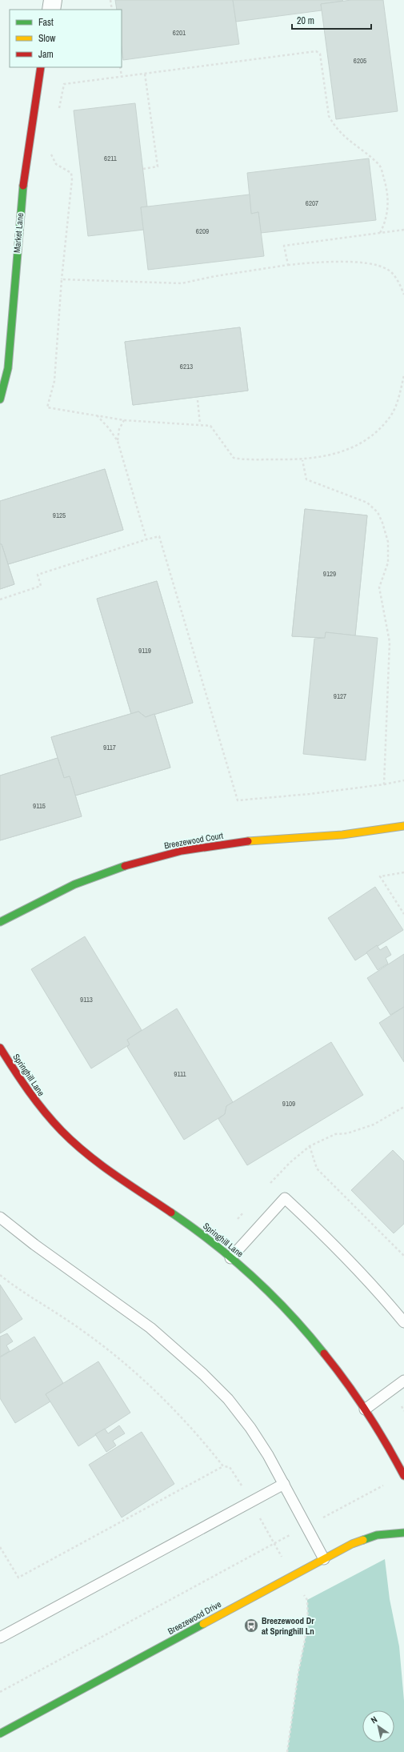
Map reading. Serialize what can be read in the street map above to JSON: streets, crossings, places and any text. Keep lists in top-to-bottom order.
{
  "streets": {
    "street": [
      "Market Lane",
      "Breezewood Court",
      "Springhill Lane",
      "Breezewood Drive"
    ]
  },
  "places": {
    "bus stop": ["Breezewood Dr at Springhill Ln"]
  },
  "house_numbers": [
    "6201",
    "6205",
    "6211",
    "6207",
    "6209",
    "6213",
    "9125",
    "9129",
    "9119",
    "9127",
    "9117",
    "9115",
    "9113",
    "9111",
    "9109"
  ],
  "legend": ["Fast", "Slow", "Jam"],
  "scale_bar": "20 m",
  "north": "top left"
}
